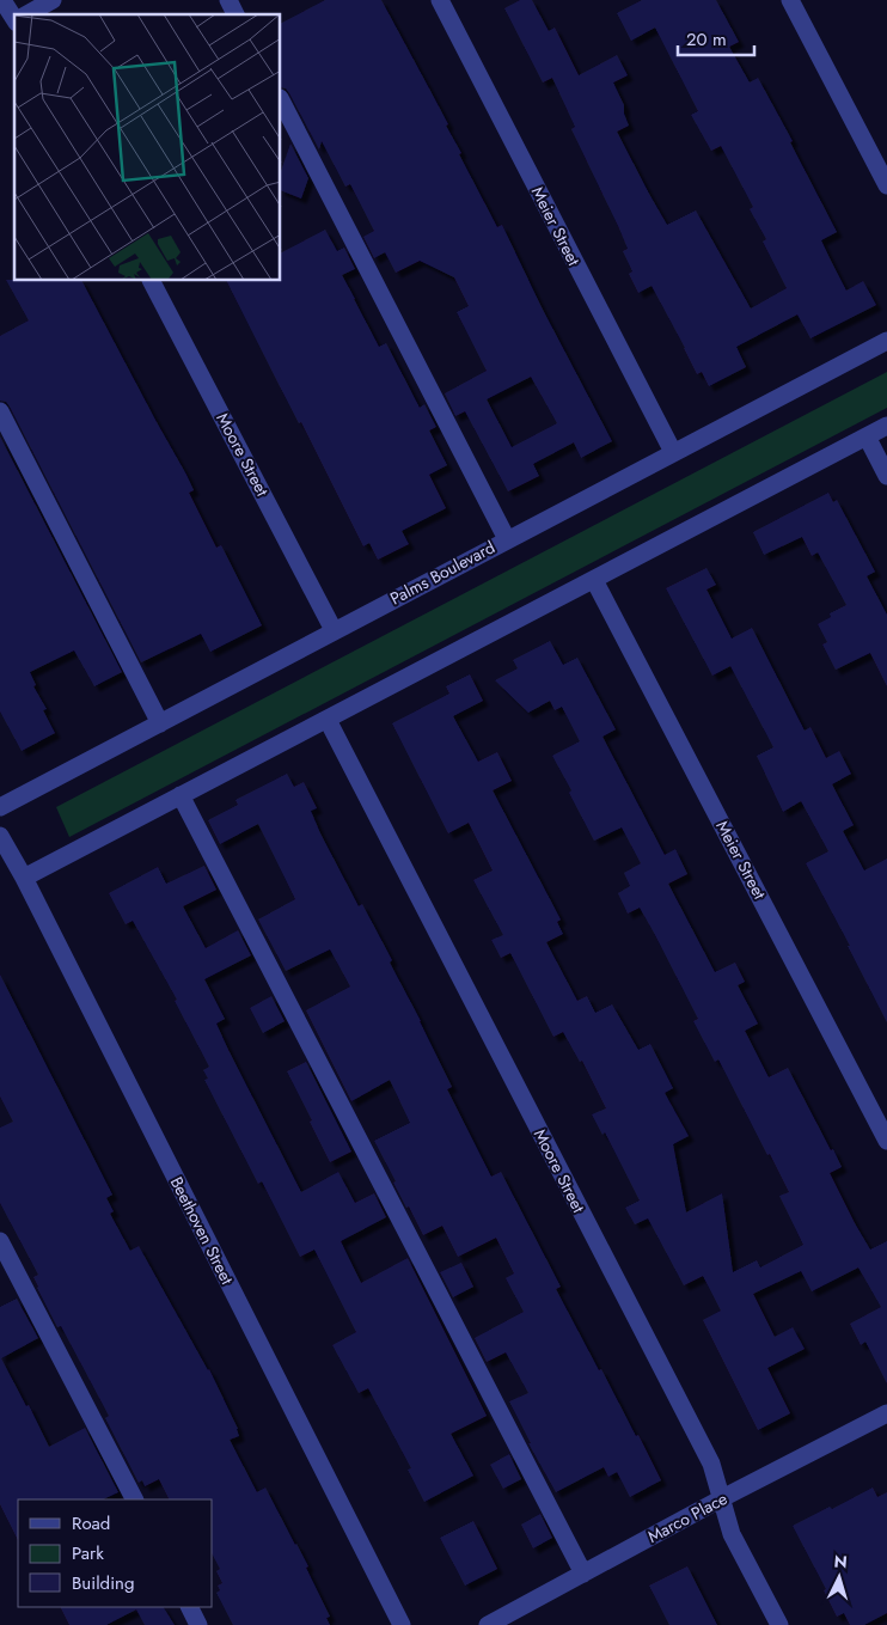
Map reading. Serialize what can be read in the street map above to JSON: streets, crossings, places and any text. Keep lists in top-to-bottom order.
{
  "streets": {
    "street": [
      "Meier Street",
      "Moore Street",
      "Palms Boulevard",
      "Beethoven Street",
      "Marco Place"
    ]
  },
  "crossings": [
    ["Meier Street", "Palms Boulevard"],
    ["Moore Street", "Palms Boulevard"],
    ["Moore Street", "Marco Place"]
  ],
  "legend": ["Road", "Park", "Building"],
  "scale_bar": "20 m",
  "north": "top"
}
